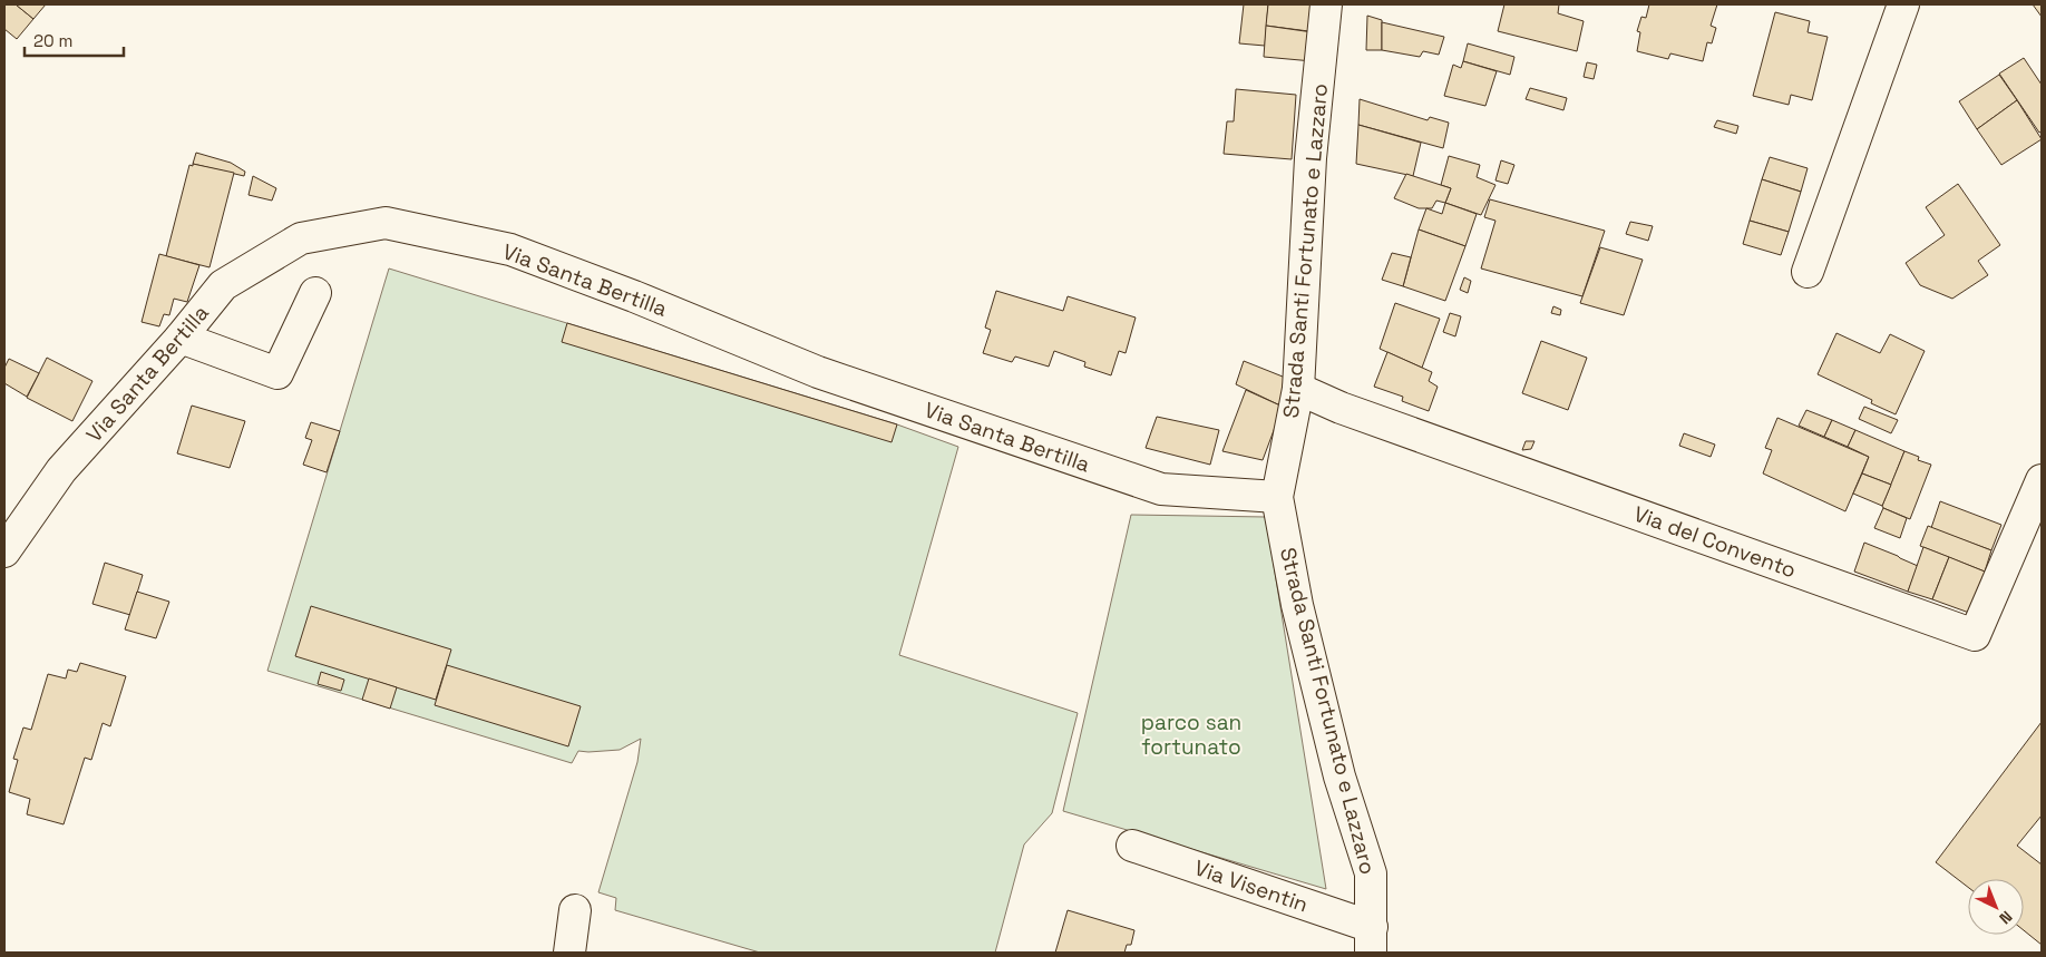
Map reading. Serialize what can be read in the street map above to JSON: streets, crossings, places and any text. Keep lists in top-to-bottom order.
{
  "streets": {
    "street": [
      "Strada Santi Fortunato e Lazzaro",
      "Via Santa Bertilla",
      "Via del Convento",
      "Via Visentin"
    ]
  },
  "crossings": [
    ["Strada Santi Fortunato e Lazzaro", "Via Santa Bertilla"],
    ["Strada Santi Fortunato e Lazzaro", "Via del Convento"],
    ["Strada Santi Fortunato e Lazzaro", "Via Visentin"]
  ],
  "parks": ["parco san fortunato"],
  "scale_bar": "20 m",
  "north": "bottom right"
}
